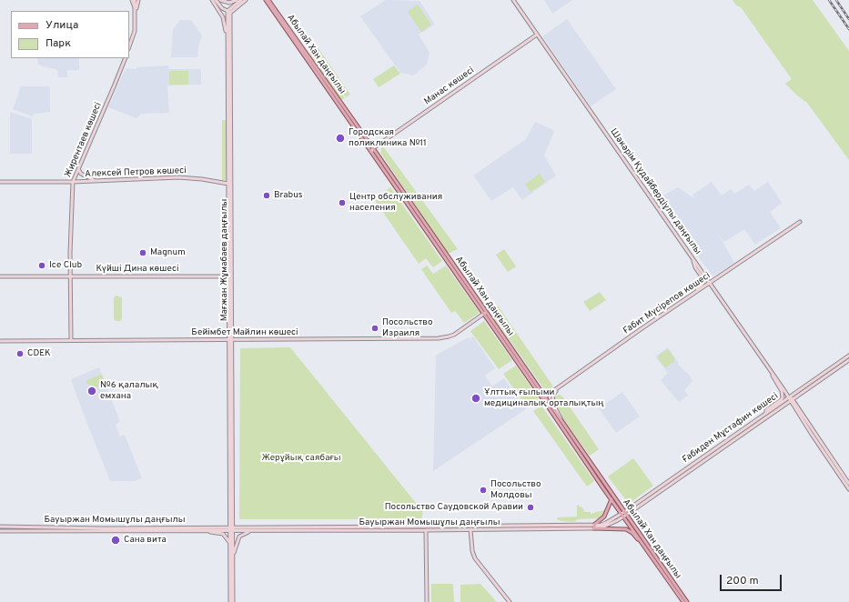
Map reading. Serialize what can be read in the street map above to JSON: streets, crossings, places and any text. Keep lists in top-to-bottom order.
{
  "streets": {
    "main road": [
      "Абылай Хан даңғылы",
      "Манас көшесі",
      "Жирентаев көшесі",
      "Алексей Петров көшесі",
      "Шәкәрім Құдайбердіұлы даңғылы",
      "Мағжан Жұмабаев даңғылы",
      "Күйші Дина көшесі",
      "Ғабит Мүсірепов көшесі",
      "Бейімбет Майлин көшесі",
      "Ғабиден Мұстафин көшесі",
      "Бауыржан Момышұлы даңғылы"
    ]
  },
  "crossings": [
    ["Абылай Хан даңғылы", "Манас көшесі"],
    ["Абылай Хан даңғылы", "Ғабит Мүсірепов көшесі"],
    ["Абылай Хан даңғылы", "Бейімбет Майлин көшесі"],
    ["Абылай Хан даңғылы", "Ғабиден Мұстафин көшесі"],
    ["Абылай Хан даңғылы", "Бауыржан Момышұлы даңғылы"],
    ["Манас көшесі", "Шәкәрім Құдайбердіұлы даңғылы"],
    ["Жирентаев көшесі", "Алексей Петров көшесі"],
    ["Жирентаев көшесі", "Күйші Дина көшесі"],
    ["Жирентаев көшесі", "Бейімбет Майлин көшесі"],
    ["Алексей Петров көшесі", "Мағжан Жұмабаев даңғылы"],
    ["Шәкәрім Құдайбердіұлы даңғылы", "Ғабит Мүсірепов көшесі"],
    ["Шәкәрім Құдайбердіұлы даңғылы", "Ғабиден Мұстафин көшесі"],
    ["Мағжан Жұмабаев даңғылы", "Күйші Дина көшесі"],
    ["Мағжан Жұмабаев даңғылы", "Бейімбет Майлин көшесі"],
    ["Мағжан Жұмабаев даңғылы", "Бауыржан Момышұлы даңғылы"],
    ["Ғабиден Мұстафин көшесі", "Бауыржан Момышұлы даңғылы"]
  ],
  "parks": ["Жерұйық саябағы"],
  "places": [
    "Городская поликлиника №11",
    "Brabus",
    "Центр обслуживания населения",
    "Magnum",
    "Ice Club",
    "Посольство Израиля",
    "CDEK",
    "№6 қалалық емхана",
    "Ұлттық ғылыми медициналық орталықтың",
    "Посольство Молдовы",
    "Посольство Саудовской Аравии",
    "Сана вита"
  ],
  "legend": ["Улица", "Парк"],
  "scale_bar": "200 m"
}
